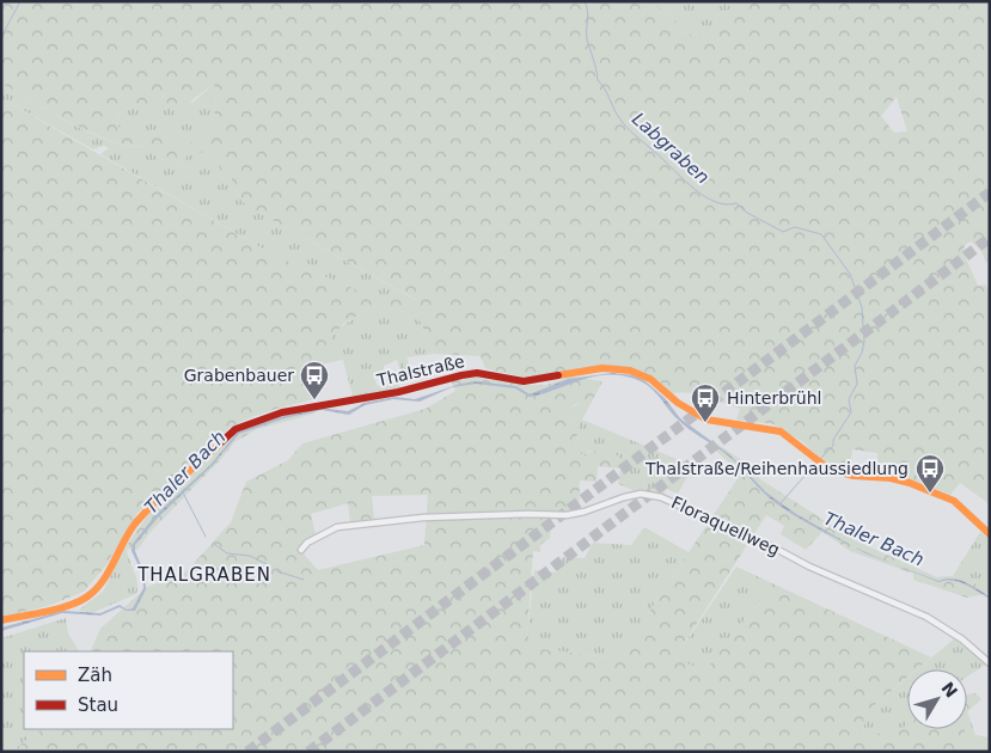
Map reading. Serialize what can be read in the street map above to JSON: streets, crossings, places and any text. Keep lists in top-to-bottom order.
{
  "streets": {
    "main road": ["Thalstraße"],
    "street": ["Floraquellweg"]
  },
  "districts": ["THALGRABEN"],
  "water": ["Labgraben", "Thaler Bach"],
  "places": {
    "bus stop": ["Grabenbauer", "Hinterbrühl", "Thalstraße/Reihenhaussiedlung"]
  },
  "legend": ["Zäh", "Stau"],
  "north": "top right"
}
